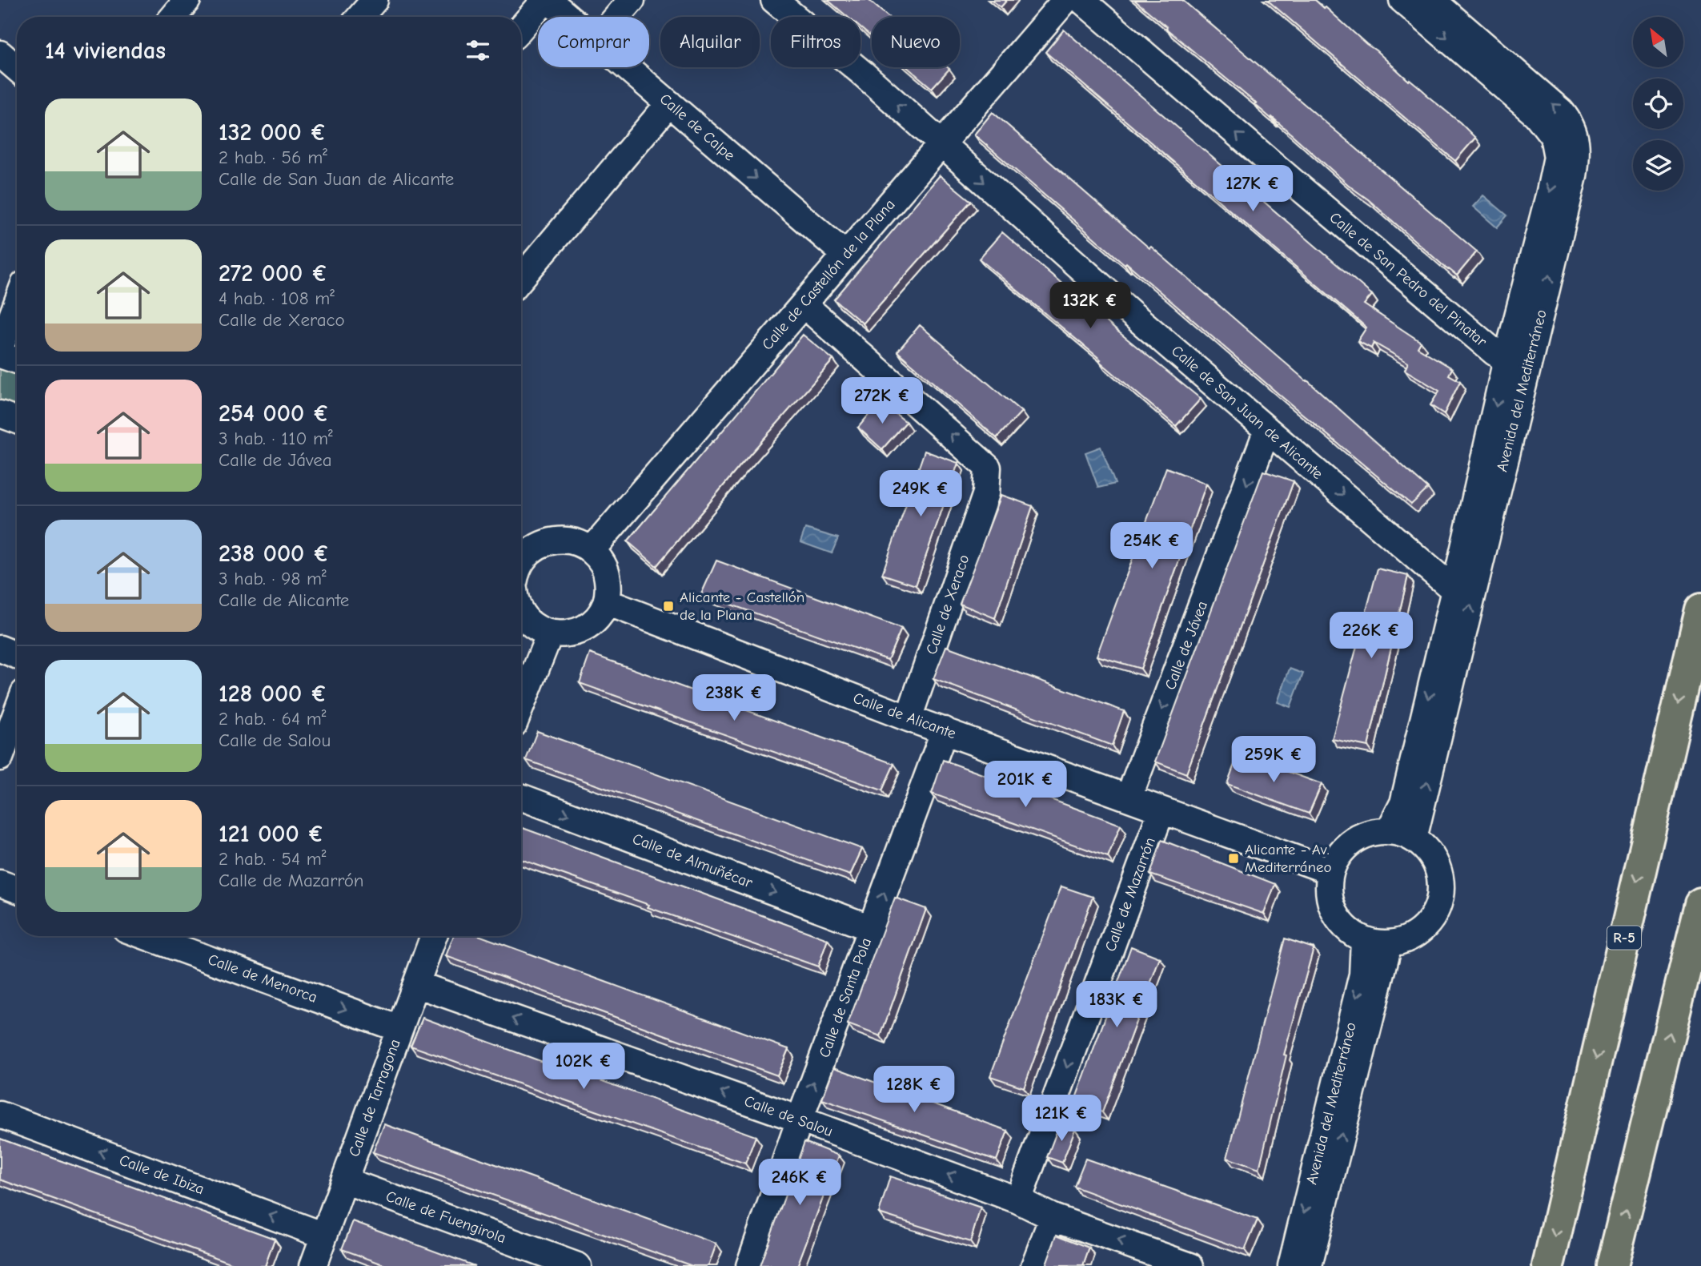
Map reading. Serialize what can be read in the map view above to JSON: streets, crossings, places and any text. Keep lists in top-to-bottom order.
{
  "streets": {
    "highway": ["R-5"],
    "street": [
      "Calle de Calpe",
      "Calle de Castellón de la Plana",
      "Calle de San Pedro del Pinatar",
      "Avenida del Mediterráneo",
      "Calle de San Juan de Alicante",
      "Calle de Xeraco",
      "Calle de Jávea",
      "Calle de Alicante",
      "Calle de Almuñécar",
      "Calle de Mazarrón",
      "Calle de Menorca",
      "Calle de Santa Pola",
      "Calle de Tarragona",
      "Calle de Salou",
      "Calle de Ibiza",
      "Calle de Fuengirola"
    ]
  },
  "crossings": [
    ["Calle de Calpe", "Calle de Castellón de la Plana"],
    ["Calle de Castellón de la Plana", "Calle de San Juan de Alicante"],
    ["Calle de Castellón de la Plana", "Calle de Xeraco"],
    ["Calle de San Pedro del Pinatar", "Avenida del Mediterráneo"],
    ["Avenida del Mediterráneo", "Calle de San Juan de Alicante"],
    ["Avenida del Mediterráneo", "Calle de Alicante"],
    ["Calle de San Juan de Alicante", "Calle de Jávea"],
    ["Calle de Xeraco", "Calle de Alicante"],
    ["Calle de Jávea", "Calle de Alicante"],
    ["Calle de Alicante", "Calle de Mazarrón"],
    ["Calle de Alicante", "Calle de Santa Pola"],
    ["Calle de Almuñécar", "Calle de Santa Pola"],
    ["Calle de Mazarrón", "Calle de Salou"],
    ["Calle de Menorca", "Calle de Tarragona"],
    ["Calle de Santa Pola", "Calle de Salou"],
    ["Calle de Tarragona", "Calle de Salou"],
    ["Calle de Tarragona", "Calle de Ibiza"],
    ["Calle de Tarragona", "Calle de Fuengirola"]
  ],
  "one_way": [
    "Calle de Calpe",
    "Calle de San Pedro del Pinatar",
    "Calle de Xeraco",
    "Calle de Jávea",
    "Calle de Almuñécar",
    "Calle de Mazarrón",
    "Calle de Menorca",
    "Calle de Santa Pola",
    "Calle de Salou",
    "Calle de Ibiza"
  ],
  "places": {
    "transit": ["Alicante - Castellón de la Plana", "Alicante - Av. Mediterráneo"]
  },
  "north": "top left",
  "page": {
    "chip": [
      "Comprar",
      "Alquilar",
      "Filtros",
      "Nuevo"
    ],
    "heading": "14 viviendas",
    "list": [
      {
        "name": "132 000 €",
        "note": "2 hab. · 56 m² · Calle de San Juan de Alicante"
      },
      {
        "name": "272 000 €",
        "note": "4 hab. · 108 m² · Calle de Xeraco"
      },
      {
        "name": "254 000 €",
        "note": "3 hab. · 110 m² · Calle de Jávea"
      },
      {
        "name": "238 000 €",
        "note": "3 hab. · 98 m² · Calle de Alicante"
      },
      {
        "name": "128 000 €",
        "note": "2 hab. · 64 m² · Calle de Salou"
      },
      {
        "name": "121 000 €",
        "note": "2 hab. · 54 m² · Calle de Mazarrón"
      }
    ],
    "price": [
      "127K €",
      "132K €",
      "272K €",
      "249K €",
      "254K €",
      "226K €",
      "238K €",
      "259K €",
      "201K €",
      "183K €",
      "102K €",
      "128K €",
      "121K €",
      "246K €"
    ]
  }
}
